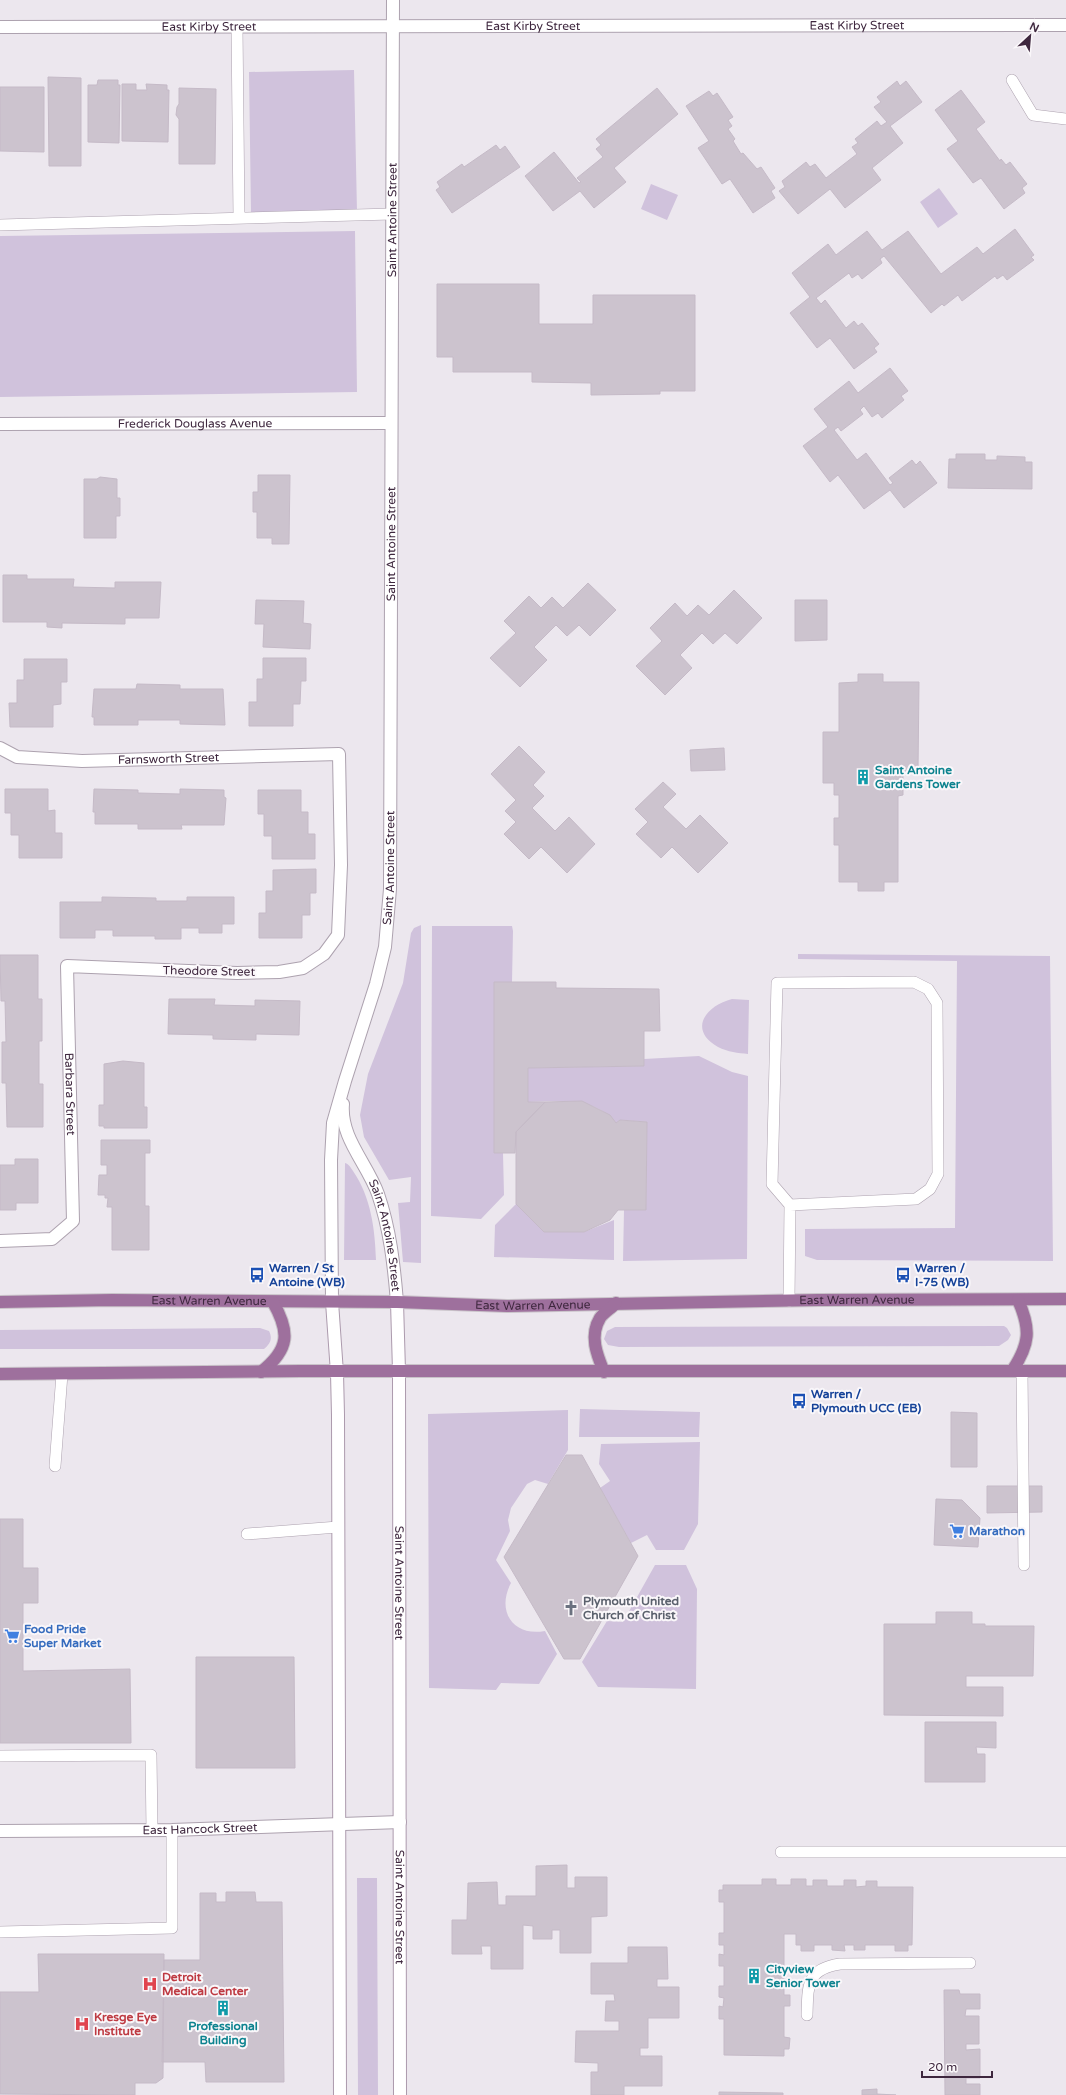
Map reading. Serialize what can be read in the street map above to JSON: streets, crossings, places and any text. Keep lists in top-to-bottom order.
{
  "streets": {
    "main road": ["East Warren Avenue"],
    "street": [
      "East Kirby Street",
      "Saint Antoine Street",
      "Frederick Douglass Avenue",
      "Farnsworth Street",
      "Theodore Street",
      "Barbara Street",
      "East Hancock Street"
    ]
  },
  "crossings": [
    ["East Kirby Street", "Saint Antoine Street"],
    ["Saint Antoine Street", "Frederick Douglass Avenue"],
    ["Saint Antoine Street", "East Warren Avenue"],
    ["Saint Antoine Street", "East Hancock Street"],
    ["Farnsworth Street", "Theodore Street"],
    ["Theodore Street", "Barbara Street"]
  ],
  "places": {
    "building": ["Saint Antoine Gardens Tower", "Cityview Senior Tower", "Professional Building"],
    "bus stop": ["Warren / St Antoine (WB)", "Warren / I-75 (WB)", "Warren / Plymouth UCC (EB)"],
    "supermarket": ["Marathon", "Food Pride Super Market"],
    "church": ["Plymouth United Church of Christ"],
    "hospital": ["Detroit Medical Center", "Kresge Eye Institute"]
  },
  "scale_bar": "20 m",
  "north": "top right"
}
